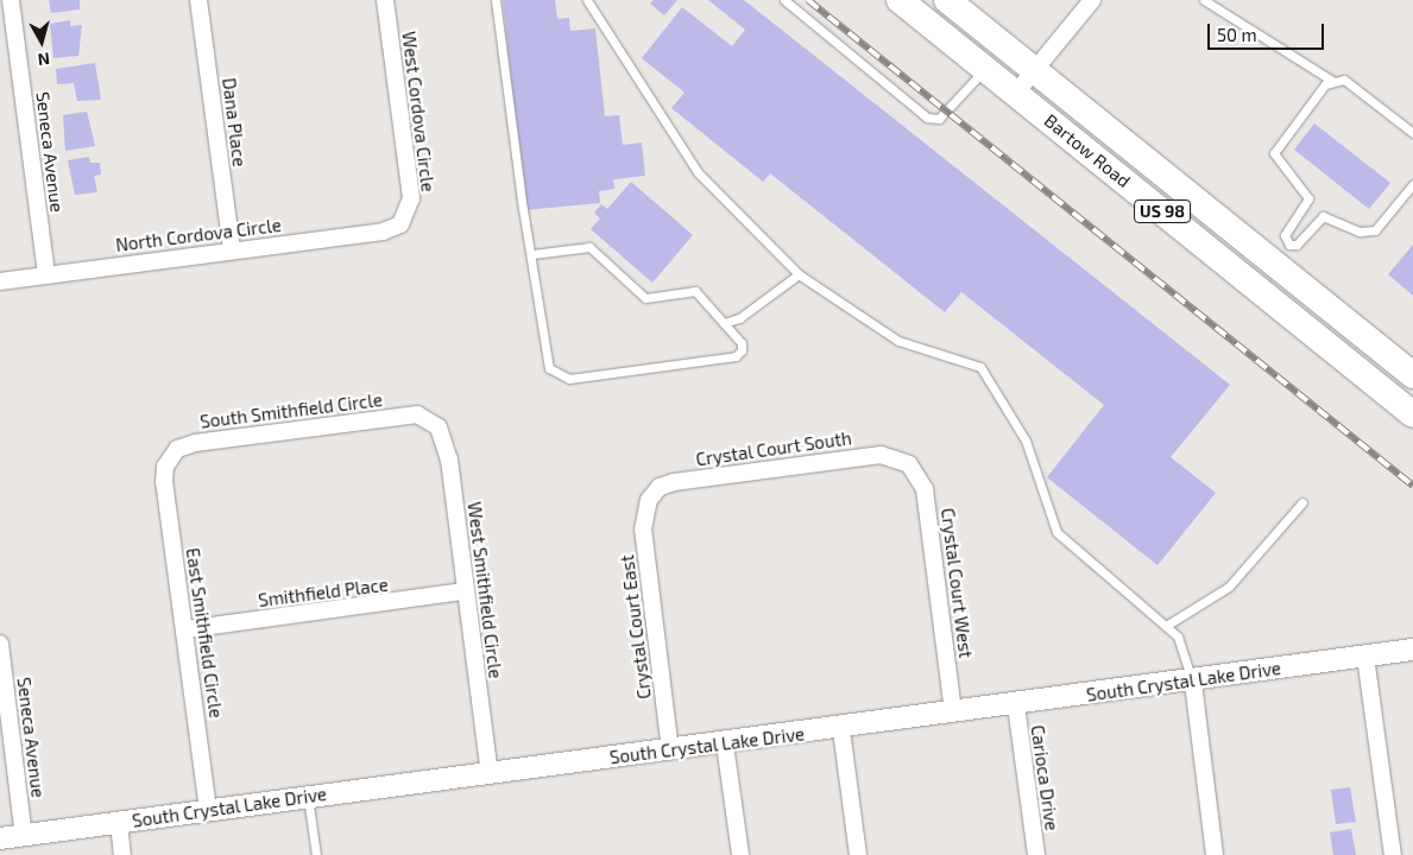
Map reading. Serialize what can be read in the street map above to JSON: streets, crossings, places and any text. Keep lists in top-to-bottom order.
{
  "streets": {
    "main road": ["Bartow Road", "US 98"],
    "street": [
      "West Cordova Circle",
      "Dana Place",
      "Seneca Avenue",
      "North Cordova Circle",
      "South Smithfield Circle",
      "Crystal Court South",
      "Crystal Court West",
      "West Smithfield Circle",
      "Smithfield Place",
      "Crystal Court East",
      "East Smithfield Circle",
      "South Crystal Lake Drive",
      "Carioca Drive"
    ]
  },
  "crossings": [
    ["West Cordova Circle", "North Cordova Circle"],
    ["Dana Place", "North Cordova Circle"],
    ["Seneca Avenue", "North Cordova Circle"],
    ["Seneca Avenue", "South Crystal Lake Drive"],
    ["South Smithfield Circle", "West Smithfield Circle"],
    ["South Smithfield Circle", "East Smithfield Circle"],
    ["Crystal Court South", "Crystal Court West"],
    ["Crystal Court South", "Crystal Court East"],
    ["Crystal Court West", "South Crystal Lake Drive"],
    ["West Smithfield Circle", "Smithfield Place"],
    ["West Smithfield Circle", "South Crystal Lake Drive"],
    ["Smithfield Place", "East Smithfield Circle"],
    ["Crystal Court East", "South Crystal Lake Drive"],
    ["East Smithfield Circle", "South Crystal Lake Drive"],
    ["South Crystal Lake Drive", "Carioca Drive"]
  ],
  "scale_bar": "50 m",
  "north": "bottom"
}
